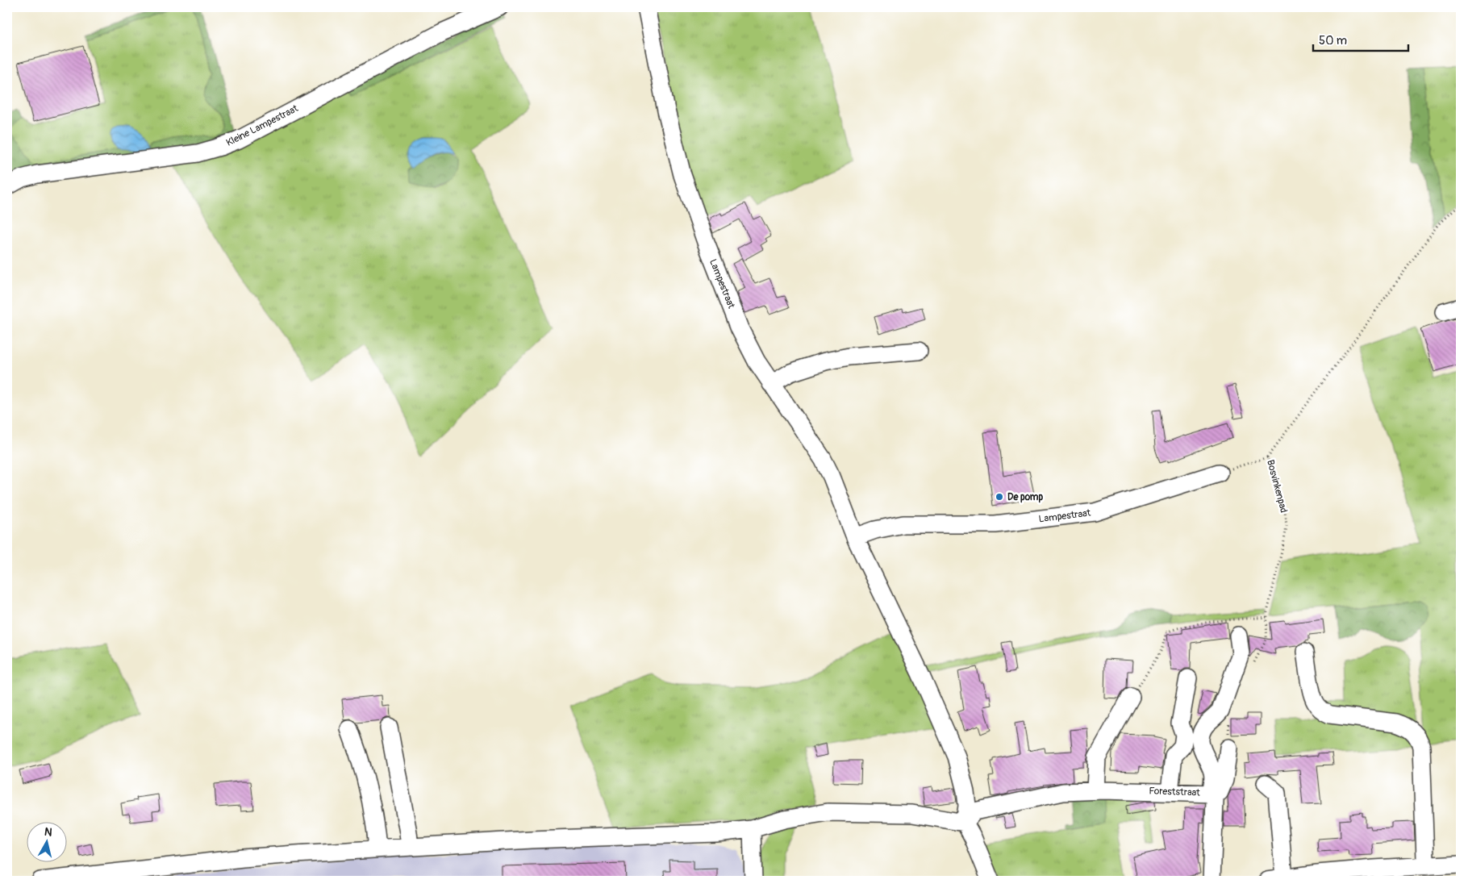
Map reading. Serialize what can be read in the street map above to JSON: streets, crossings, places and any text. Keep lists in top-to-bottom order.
{
  "streets": {
    "street": ["Kleine Lampestraat", "Lampestraat", "Foreststraat"],
    "path": ["Bosvinkenpad"]
  },
  "crossings": [
    ["Lampestraat", "Foreststraat"]
  ],
  "places": ["De pomp"],
  "scale_bar": "50 m",
  "north": "top"
}
